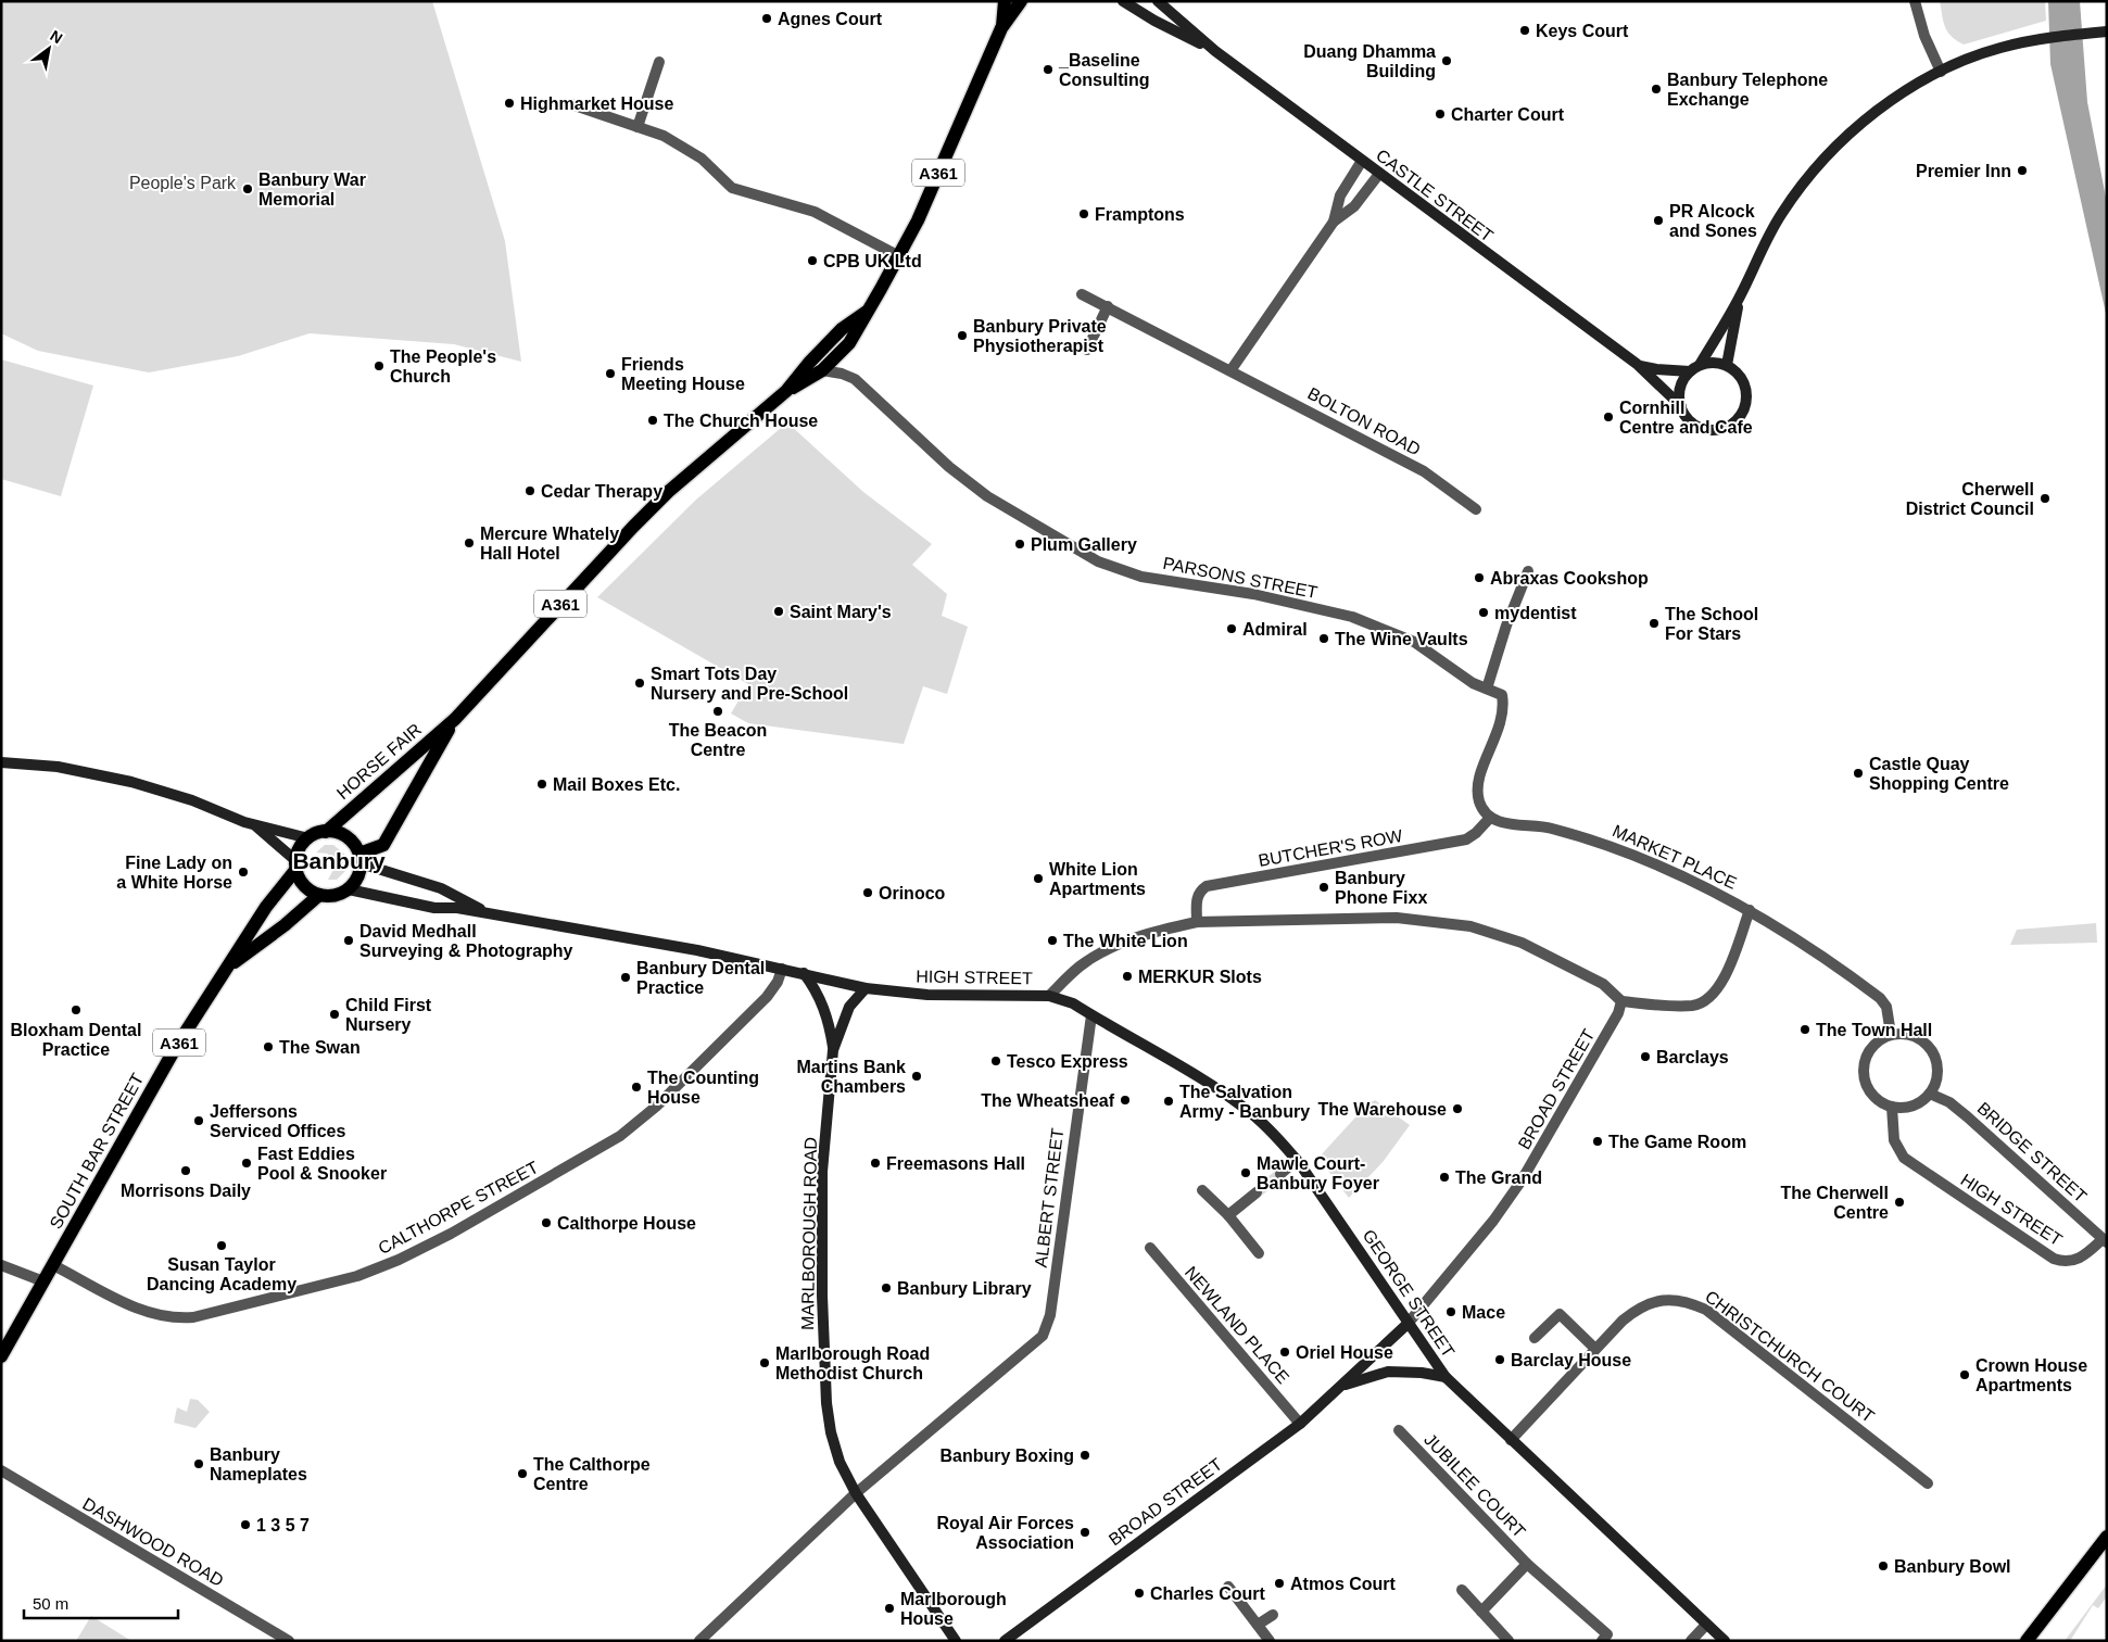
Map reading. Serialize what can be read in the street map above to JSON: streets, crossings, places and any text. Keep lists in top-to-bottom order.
{
  "streets": {
    "main road": ["A361", "HORSE FAIR", "SOUTH BAR STREET"],
    "street": [
      "CASTLE STREET",
      "BOLTON ROAD",
      "PARSONS STREET",
      "BUTCHER'S ROW",
      "MARKET PLACE",
      "HIGH STREET",
      "BROAD STREET",
      "BRIDGE STREET",
      "ALBERT STREET",
      "CALTHORPE STREET",
      "MARLBOROUGH ROAD",
      "GEORGE STREET",
      "NEWLAND PLACE",
      "CHRISTCHURCH COURT",
      "JUBILEE COURT",
      "DASHWOOD ROAD"
    ]
  },
  "crossings": [
    ["A361", "PARSONS STREET"],
    ["A361", "HORSE FAIR"],
    ["A361", "HIGH STREET"],
    ["A361", "SOUTH BAR STREET"],
    ["PARSONS STREET", "BUTCHER'S ROW"],
    ["PARSONS STREET", "MARKET PLACE"],
    ["HORSE FAIR", "HIGH STREET"],
    ["BUTCHER'S ROW", "MARKET PLACE"],
    ["BUTCHER'S ROW", "HIGH STREET"],
    ["MARKET PLACE", "HIGH STREET"],
    ["MARKET PLACE", "BRIDGE STREET"],
    ["HIGH STREET", "BROAD STREET"],
    ["HIGH STREET", "BRIDGE STREET"],
    ["HIGH STREET", "CALTHORPE STREET"],
    ["HIGH STREET", "MARLBOROUGH ROAD"],
    ["HIGH STREET", "GEORGE STREET"],
    ["BROAD STREET", "GEORGE STREET"],
    ["BROAD STREET", "NEWLAND PLACE"],
    ["SOUTH BAR STREET", "CALTHORPE STREET"],
    ["ALBERT STREET", "MARLBOROUGH ROAD"],
    ["ALBERT STREET", "GEORGE STREET"],
    ["GEORGE STREET", "CHRISTCHURCH COURT"]
  ],
  "districts": ["Banbury"],
  "parks": ["People's Park"],
  "places": [
    "Agnes Court",
    "Keys Court",
    "Duang Dhamma Building",
    "_Baseline Consulting",
    "Banbury Telephone Exchange",
    "Highmarket House",
    "Charter Court",
    "Premier Inn",
    "Banbury War Memorial",
    "Framptons",
    "PR Alcock and Sones",
    "CPB UK Ltd",
    "Banbury Private Physiotherapist",
    "The People's Church",
    "Friends Meeting House",
    "Cornhill Centre and Cafe",
    "The Church House",
    "Cedar Therapy",
    "Cherwell District Council",
    "Mercure Whately Hall Hotel",
    "Plum Gallery",
    "Abraxas Cookshop",
    "Saint Mary's",
    "mydentist",
    "The School For Stars",
    "Admiral",
    "The Wine Vaults",
    "Smart Tots Day Nursery and Pre-School",
    "The Beacon Centre",
    "Castle Quay Shopping Centre",
    "Mail Boxes Etc.",
    "Fine Lady on a White Horse",
    "White Lion Apartments",
    "Banbury Phone Fixx",
    "Orinoco",
    "David Medhall Surveying & Photography",
    "The White Lion",
    "MERKUR Slots",
    "Banbury Dental Practice",
    "Bloxham Dental Practice",
    "Child First Nursery",
    "The Town Hall",
    "The Swan",
    "Barclays",
    "Tesco Express",
    "Martins Bank Chambers",
    "The Counting House",
    "The Wheatsheaf",
    "The Salvation Army - Banbury",
    "The Warehouse",
    "Jeffersons Serviced Offices",
    "The Game Room",
    "Fast Eddies Pool & Snooker",
    "Freemasons Hall",
    "Morrisons Daily",
    "Mawle Court- Banbury Foyer",
    "The Grand",
    "The Cherwell Centre",
    "Calthorpe House",
    "Susan Taylor Dancing Academy",
    "Banbury Library",
    "Mace",
    "Oriel House",
    "Barclay House",
    "Marlborough Road Methodist Church",
    "Crown House Apartments",
    "Banbury Boxing",
    "Banbury Nameplates",
    "The Calthorpe Centre",
    "1 3 5 7",
    "Royal Air Forces Association",
    "Banbury Bowl",
    "Atmos Court",
    "Charles Court",
    "Marlborough House"
  ],
  "scale_bar": "50 m",
  "north": "top right"
}
